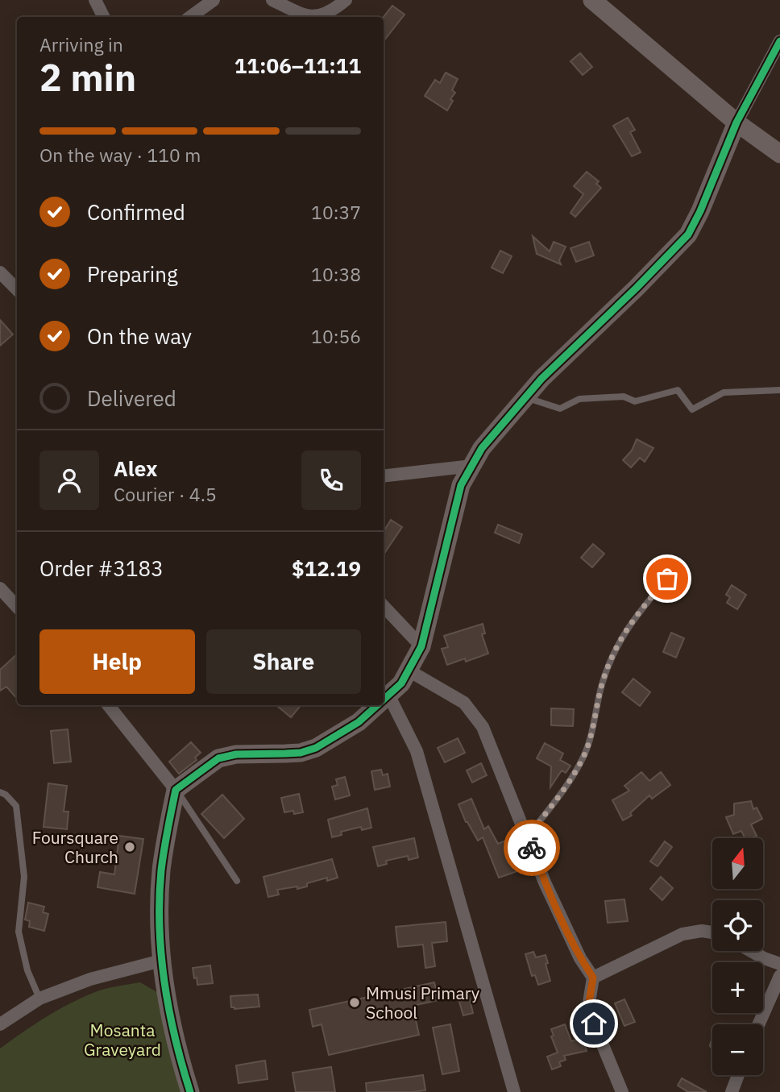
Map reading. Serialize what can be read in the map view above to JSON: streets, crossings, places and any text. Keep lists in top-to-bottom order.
{
  "parks": ["Mosanta Graveyard"],
  "places": ["Foursquare Church", "Mmusi Primary School"],
  "north": "top",
  "page": {
    "heading": ["2 min", "Arriving in", "11:06–11:11"],
    "panel": [
      "Alex",
      "Courier · 4.5",
      "Order #3183",
      "$12.19"
    ],
    "bar": "On the way · 110 m",
    "list": [
      ["Confirmed", "10:37"],
      ["Preparing", "10:38"],
      ["On the way", "10:56"],
      "Delivered"
    ],
    "buttons": ["Help", "Share"],
    "map_buttons": ["+", "−"]
  }
}
